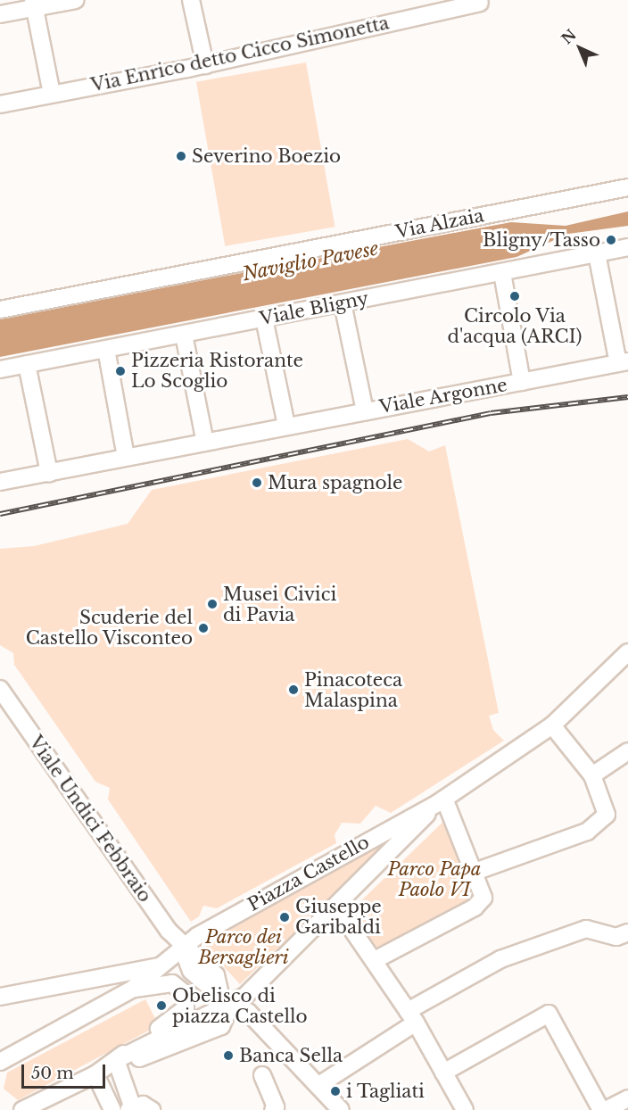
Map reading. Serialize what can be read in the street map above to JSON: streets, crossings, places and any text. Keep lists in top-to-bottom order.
{
  "streets": {
    "street": [
      "Via Enrico detto Cicco Simonetta",
      "Via Alzaia",
      "Viale Bligny",
      "Viale Argonne",
      "Viale Undici Febbraio",
      "Piazza Castello"
    ]
  },
  "crossings": [
    ["Viale Bligny", "Viale Argonne"],
    ["Viale Undici Febbraio", "Piazza Castello"]
  ],
  "water": ["Naviglio Pavese"],
  "parks": ["Parco Papa Paolo VI", "Parco dei Bersaglieri"],
  "places": [
    "Severino Boezio",
    "Bligny/Tasso",
    "Circolo Via d'acqua (ARCI)",
    "Pizzeria Ristorante Lo Scoglio",
    "Mura spagnole",
    "Musei Civici di Pavia",
    "Scuderie del Castello Visconteo",
    "Pinacoteca Malaspina",
    "Giuseppe Garibaldi",
    "Obelisco di piazza Castello",
    "Banca Sella",
    "i Tagliati"
  ],
  "scale_bar": "50 m",
  "north": "top left"
}
